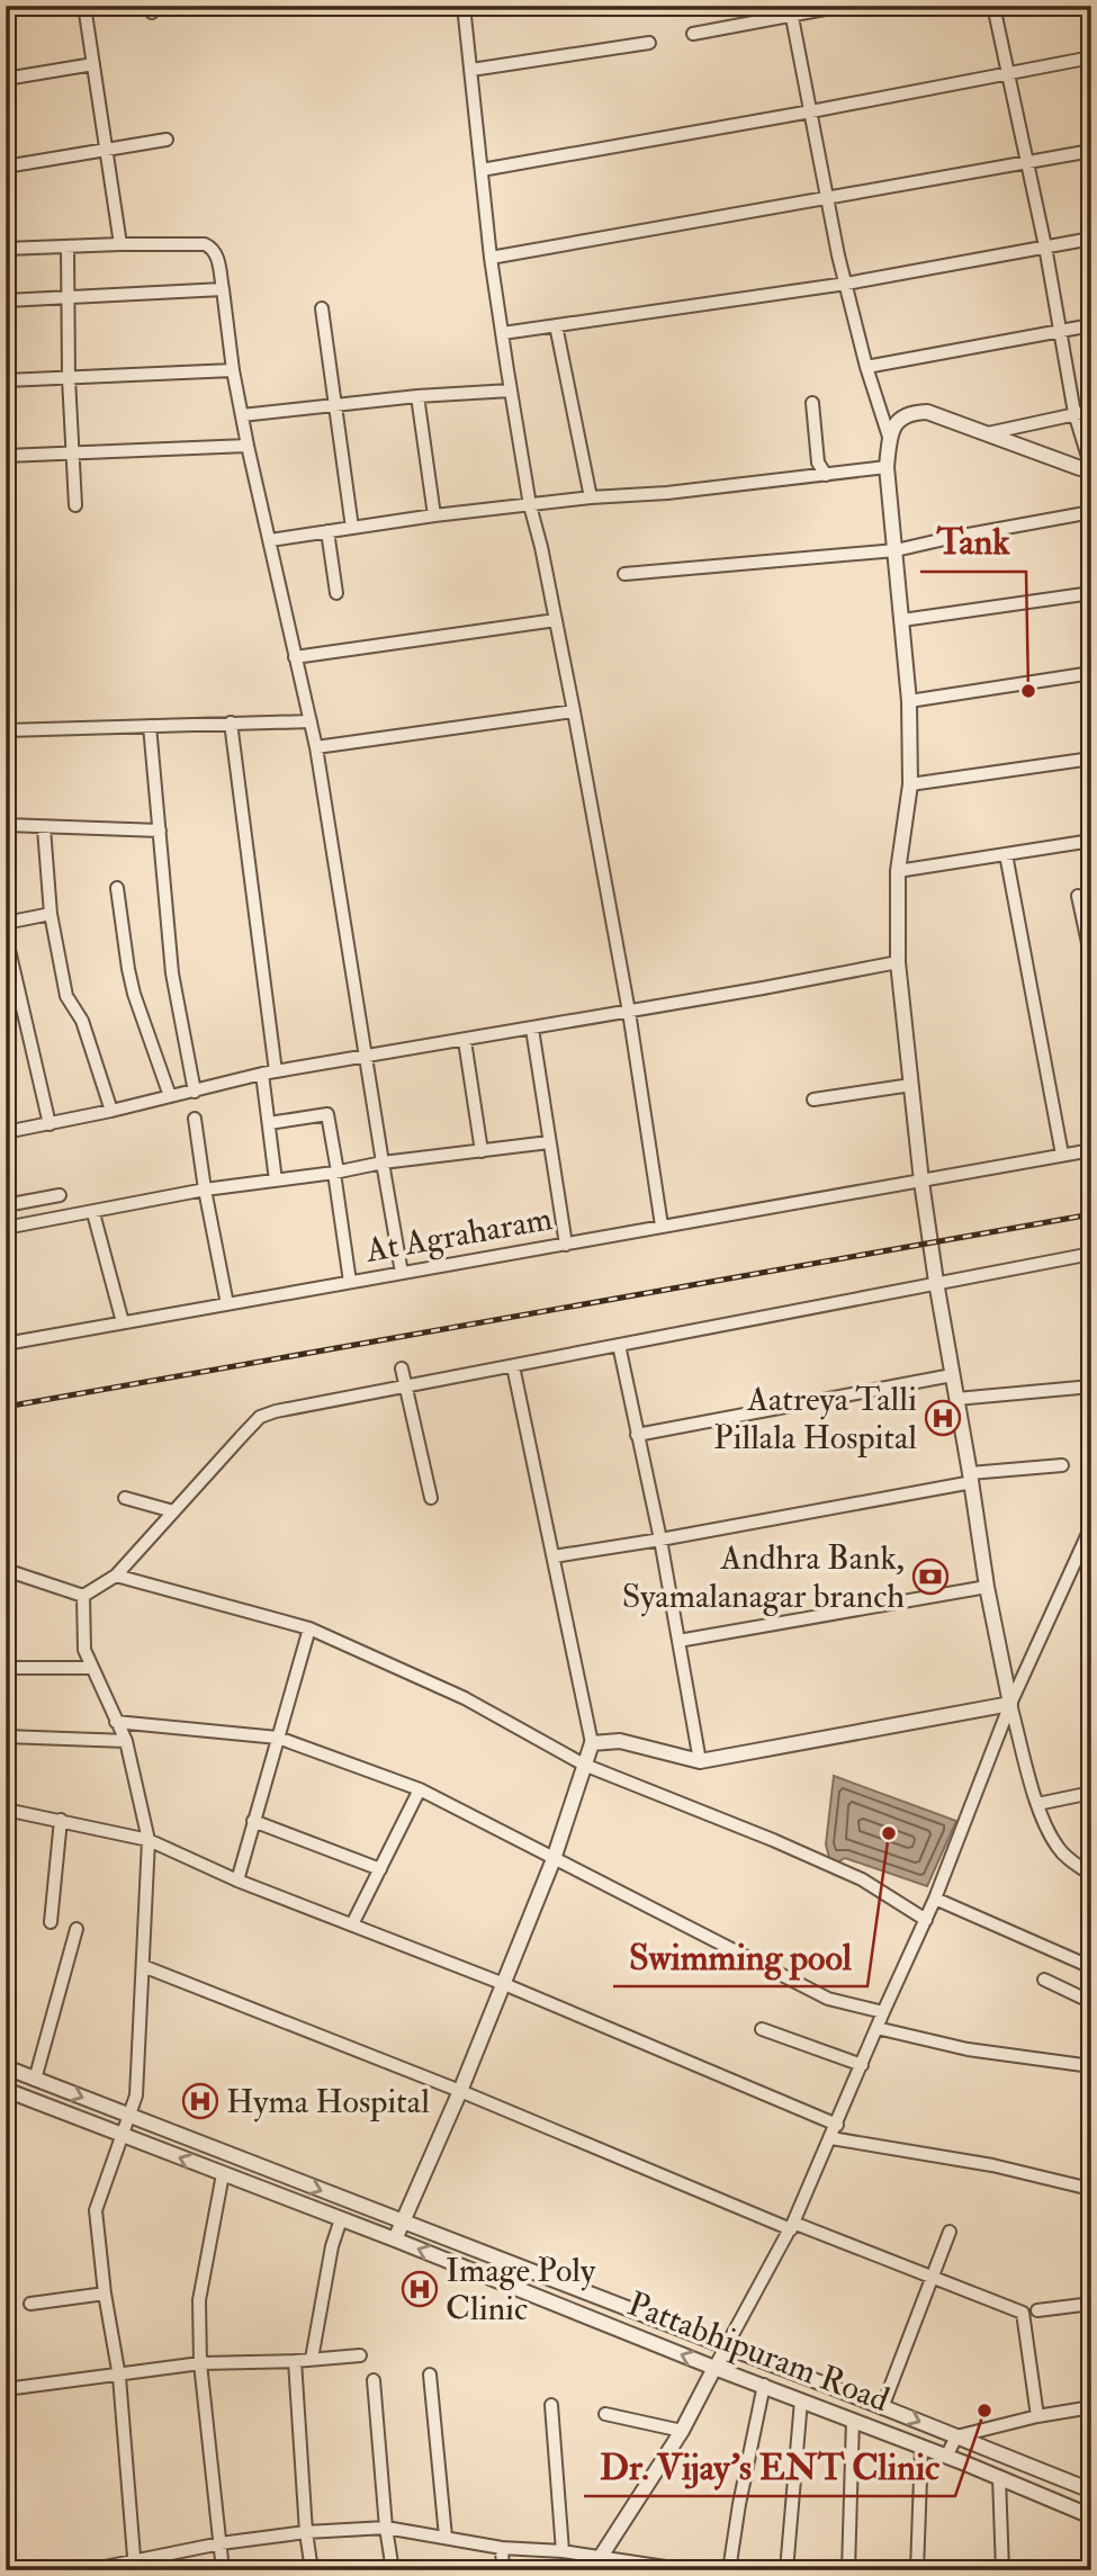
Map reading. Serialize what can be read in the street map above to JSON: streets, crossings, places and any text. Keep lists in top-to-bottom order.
{
  "streets": {
    "street": ["At Agraharam", "Pattabhipuram Road"]
  },
  "places": {
    "other": ["Tank", "Swimming pool", "Dr. Vijay's ENT Clinic"],
    "hospital": ["Aatreya Talli Pillala Hospital", "Hyma Hospital", "Image Poly Clinic"],
    "bank": ["Andhra Bank, Syamalanagar branch"]
  }
}
